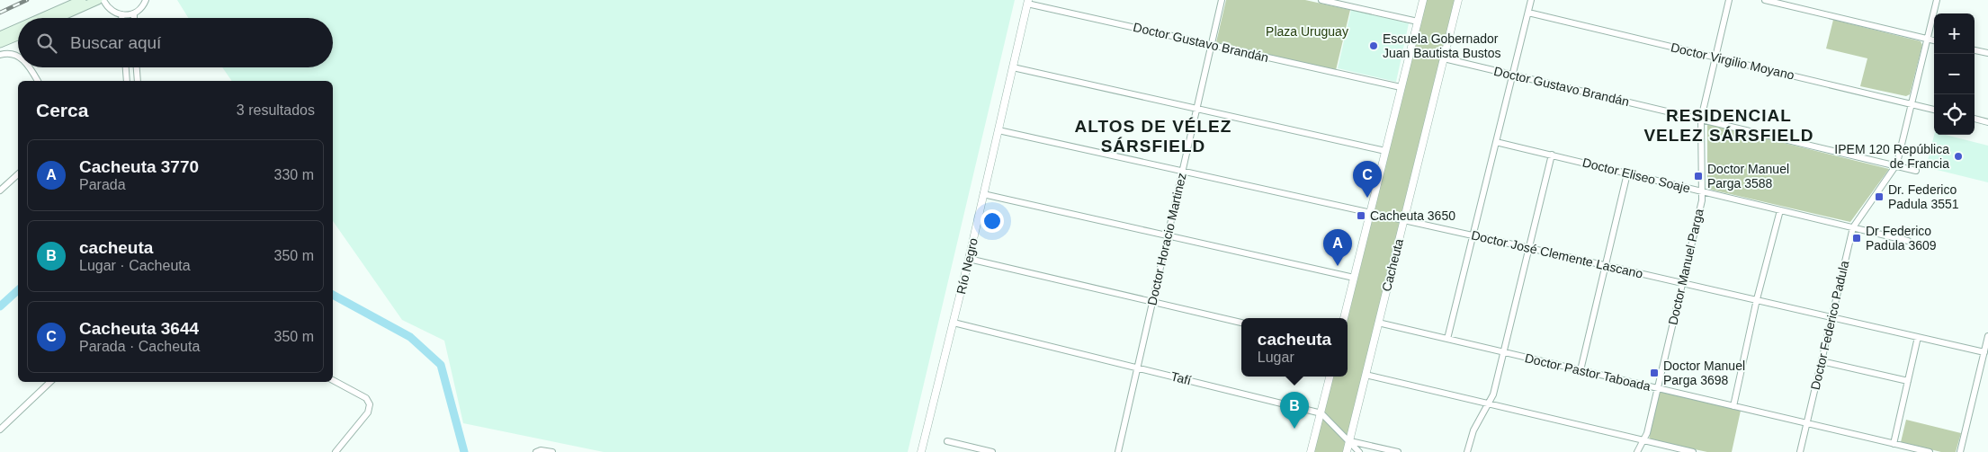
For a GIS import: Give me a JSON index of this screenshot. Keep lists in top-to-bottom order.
{
  "streets": {
    "street": [
      "Doctor Gustavo Brandán",
      "Doctor Virgilio Moyano",
      "Doctor Eliseo Soaje",
      "Doctor Horacio Martinez",
      "Doctor José Clemente Lascano",
      "Cacheuta",
      "Río Negro",
      "Doctor Manuel Parga",
      "Doctor Federico Padula",
      "Doctor Pastor Taboada",
      "Tafí"
    ]
  },
  "crossings": [
    ["Doctor Gustavo Brandán", "Doctor Horacio Martinez"],
    ["Doctor Gustavo Brandán", "Cacheuta"],
    ["Doctor Gustavo Brandán", "Río Negro"],
    ["Doctor Gustavo Brandán", "Doctor Manuel Parga"],
    ["Doctor Gustavo Brandán", "Doctor Federico Padula"],
    ["Doctor Virgilio Moyano", "Doctor Manuel Parga"],
    ["Doctor Virgilio Moyano", "Doctor Federico Padula"],
    ["Doctor Eliseo Soaje", "Doctor Manuel Parga"],
    ["Doctor Eliseo Soaje", "Doctor Federico Padula"],
    ["Doctor Horacio Martinez", "Doctor José Clemente Lascano"],
    ["Doctor Horacio Martinez", "Tafí"],
    ["Doctor José Clemente Lascano", "Cacheuta"],
    ["Doctor José Clemente Lascano", "Río Negro"],
    ["Doctor José Clemente Lascano", "Doctor Manuel Parga"],
    ["Doctor José Clemente Lascano", "Doctor Federico Padula"],
    ["Cacheuta", "Doctor Pastor Taboada"],
    ["Río Negro", "Tafí"],
    ["Doctor Manuel Parga", "Doctor Pastor Taboada"],
    ["Doctor Federico Padula", "Doctor Pastor Taboada"]
  ],
  "districts": ["RESIDENCIAL VELEZ SÁRSFIELD", "ALTOS DE VÉLEZ SÁRSFIELD"],
  "parks": ["Plaza Uruguay"],
  "places": {
    "other": ["Escuela Gobernador Juan Bautista Bustos", "IPEM 120 República de Francia"],
    "transit": [
      "Doctor Manuel Parga 3588",
      "Dr. Federico Padula 3551",
      "Cacheuta 3650",
      "Dr Federico Padula 3609",
      "Doctor Manuel Parga 3698"
    ]
  },
  "page": {
    "map_buttons": ["+", "−"],
    "search": "Buscar aquí",
    "heading": ["Cerca", "3 resultados"],
    "list": [
      {
        "mark": "A",
        "name": "Cacheuta 3770",
        "note": "Parada",
        "value": "330 m"
      },
      {
        "mark": "B",
        "name": "cacheuta",
        "note": "Lugar · Cacheuta",
        "value": "350 m"
      },
      {
        "mark": "C",
        "name": "Cacheuta 3644",
        "note": "Parada · Cacheuta",
        "value": "350 m"
      }
    ],
    "pins": ["C", "A", "B"],
    "popup": ["cacheuta", "Lugar"]
  }
}
